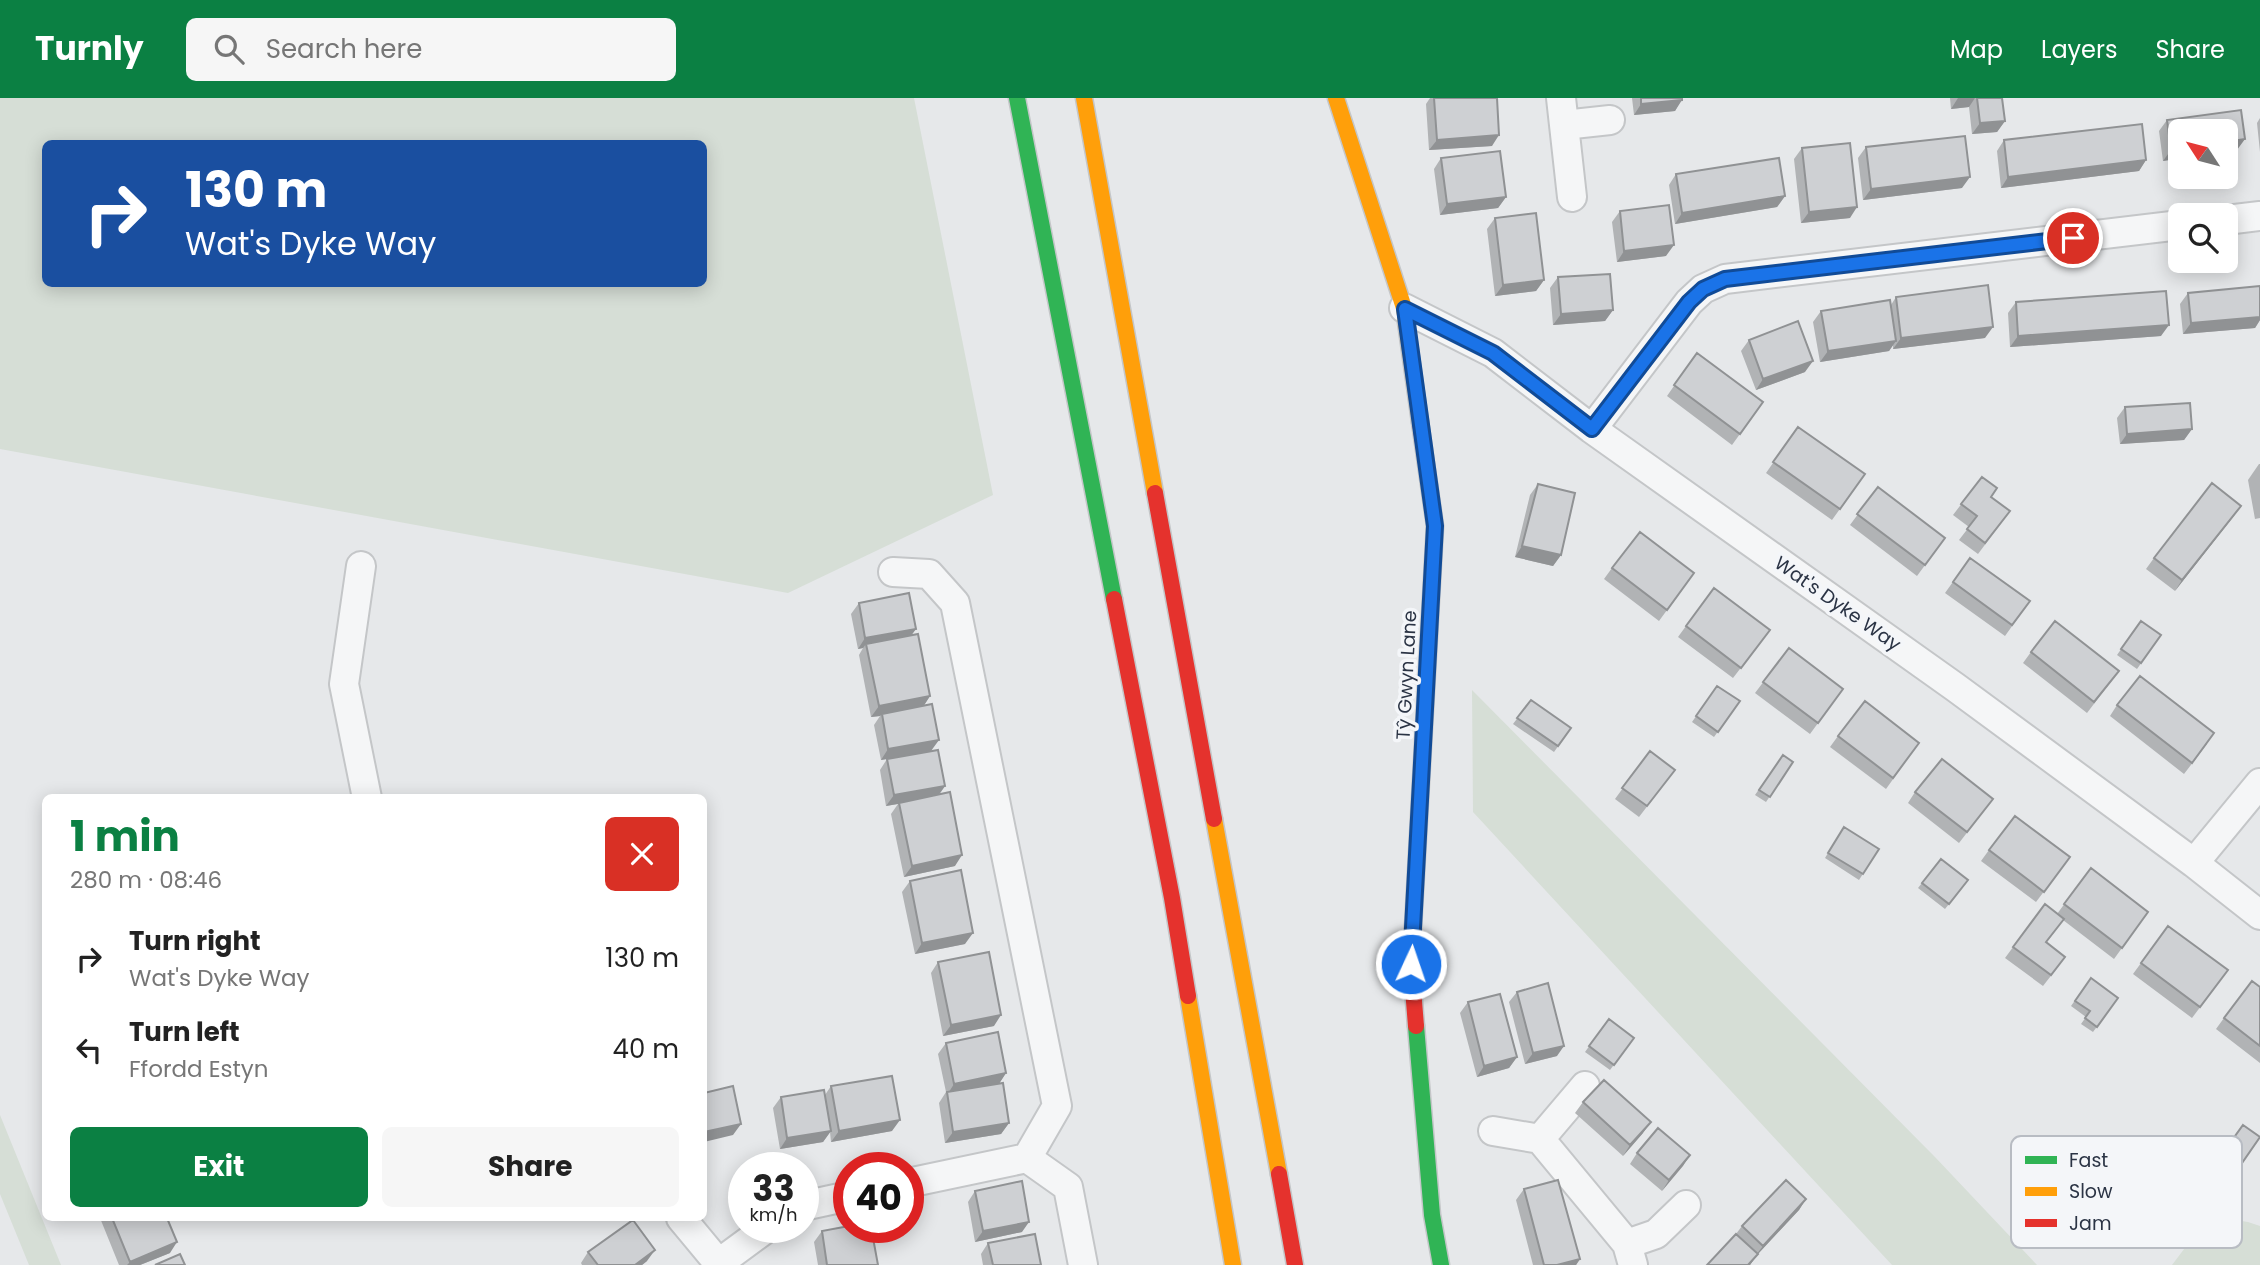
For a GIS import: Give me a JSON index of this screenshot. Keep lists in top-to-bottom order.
{
  "streets": {
    "main road": ["Tŷ Gwyn Lane"],
    "street": ["Wat's Dyke Way"]
  },
  "crossings": [
    ["Wat's Dyke Way", "Tŷ Gwyn Lane"]
  ],
  "legend": ["Fast", "Slow", "Jam"],
  "north": "top left",
  "page": {
    "header": "Turnly",
    "search": "Search here",
    "nav": ["Map", "Layers", "Share"],
    "turn": ["130 m", "Wat's Dyke Way"],
    "heading": ["1 min", "280 m · 08:46"],
    "list": [
      {
        "name": "Turn right",
        "note": "Wat's Dyke Way",
        "value": "130 m"
      },
      {
        "name": "Turn left",
        "note": "Ffordd Estyn",
        "value": "40 m"
      }
    ],
    "buttons": ["Exit", "Share"],
    "speed": "33 km/h",
    "limit": "40"
  }
}
